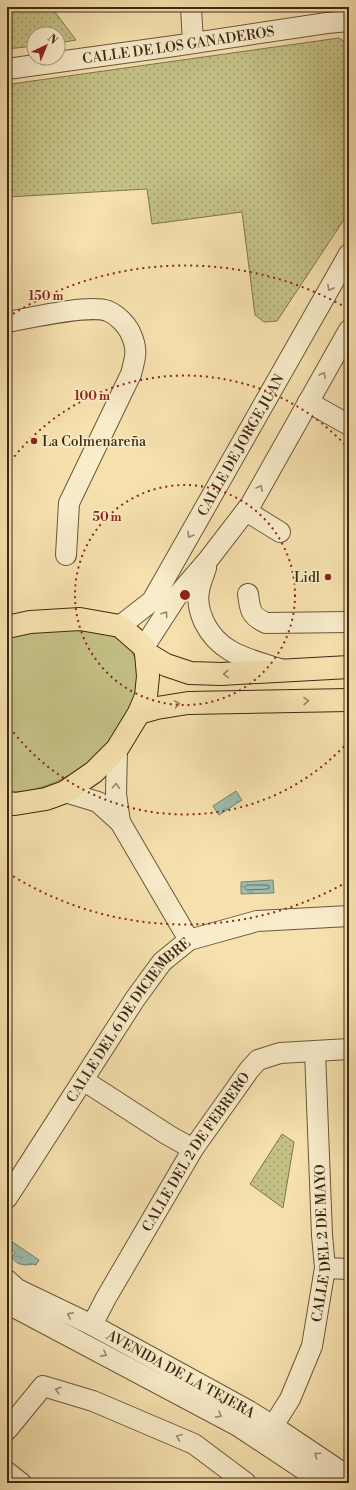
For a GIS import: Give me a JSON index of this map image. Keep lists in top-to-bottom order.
{
  "streets": {
    "street": [
      "CALLE DE LOS GANADEROS",
      "CALLE DE JORGE JUAN",
      "CALLE DEL 6 DE DICIEMBRE",
      "CALLE DEL 2 DE FEBRERO",
      "CALLE DEL 2 DE MAYO",
      "AVENIDA DE LA TEJERA"
    ]
  },
  "crossings": [
    ["CALLE DEL 2 DE FEBRERO", "CALLE DEL 2 DE MAYO"],
    ["CALLE DEL 2 DE FEBRERO", "AVENIDA DE LA TEJERA"],
    ["CALLE DEL 2 DE MAYO", "AVENIDA DE LA TEJERA"]
  ],
  "places": ["La Colmenareña", "Lidl"],
  "north": "top right",
  "rings": ["150 m", "100 m", "50 m"]
}
